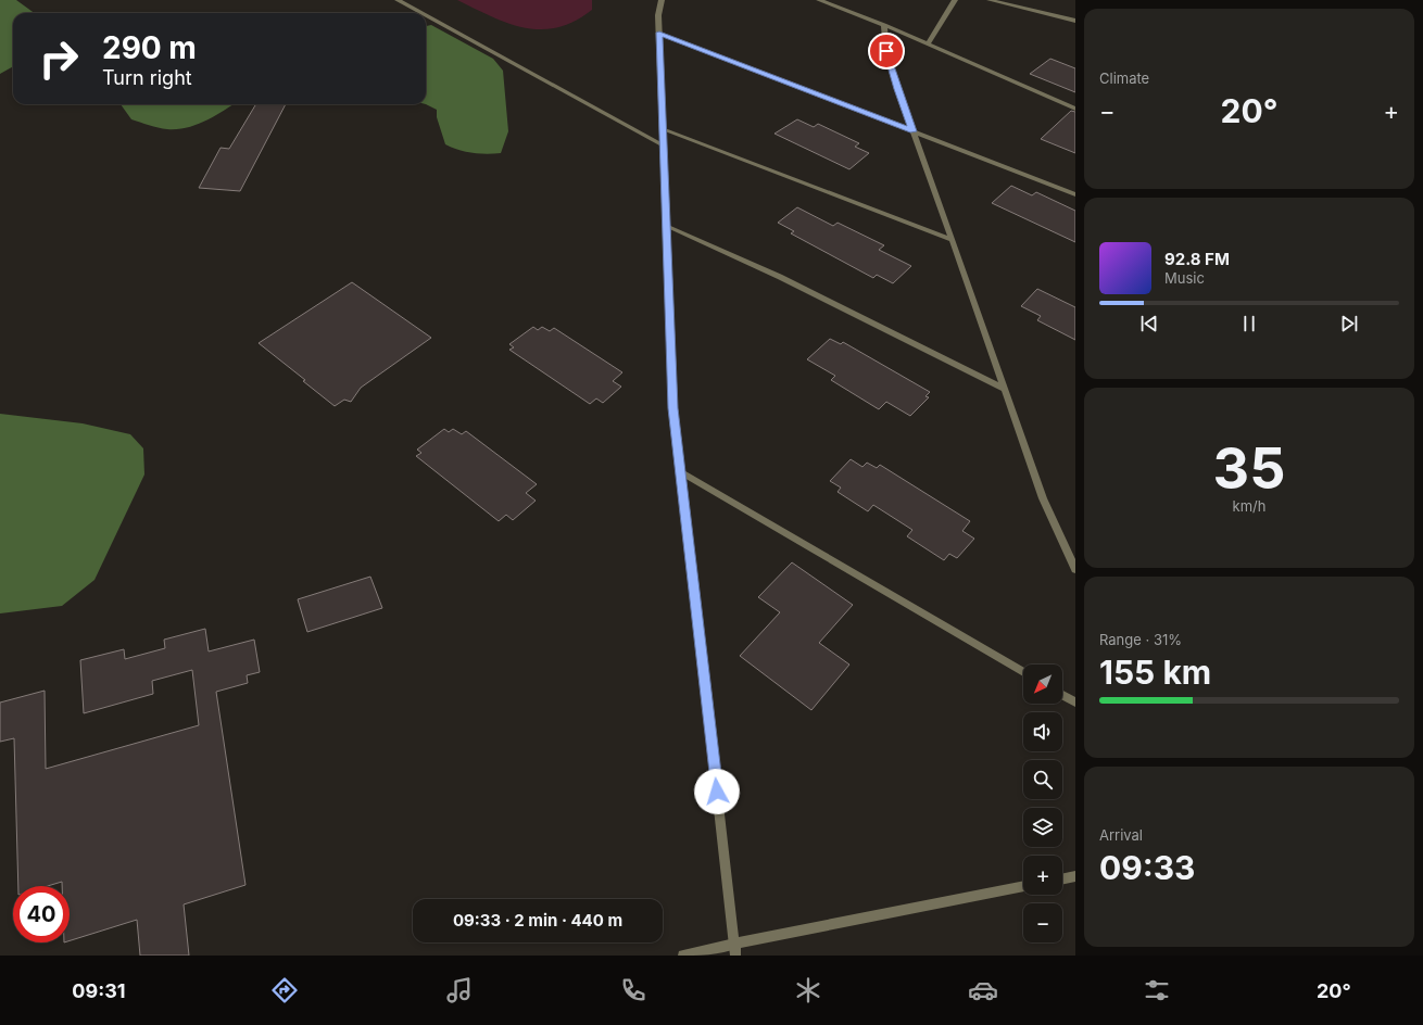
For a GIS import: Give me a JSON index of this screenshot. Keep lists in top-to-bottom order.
{
  "north": "bottom left",
  "page": {
    "tile": [
      "Climate",
      ["35", "km/h"],
      ["Range · 31%", "155 km"],
      ["Arrival", "09:33"]
    ],
    "turn": ["290 m", "Turn right"],
    "heat": ["−", "20°", "+"],
    "song": ["92.8 FM", "Music"],
    "map_buttons": ["+", "−"],
    "limit": "40",
    "trip": "09:33 · 2 min · 440 m",
    "tabs": ["09:31", "20°"]
  }
}
